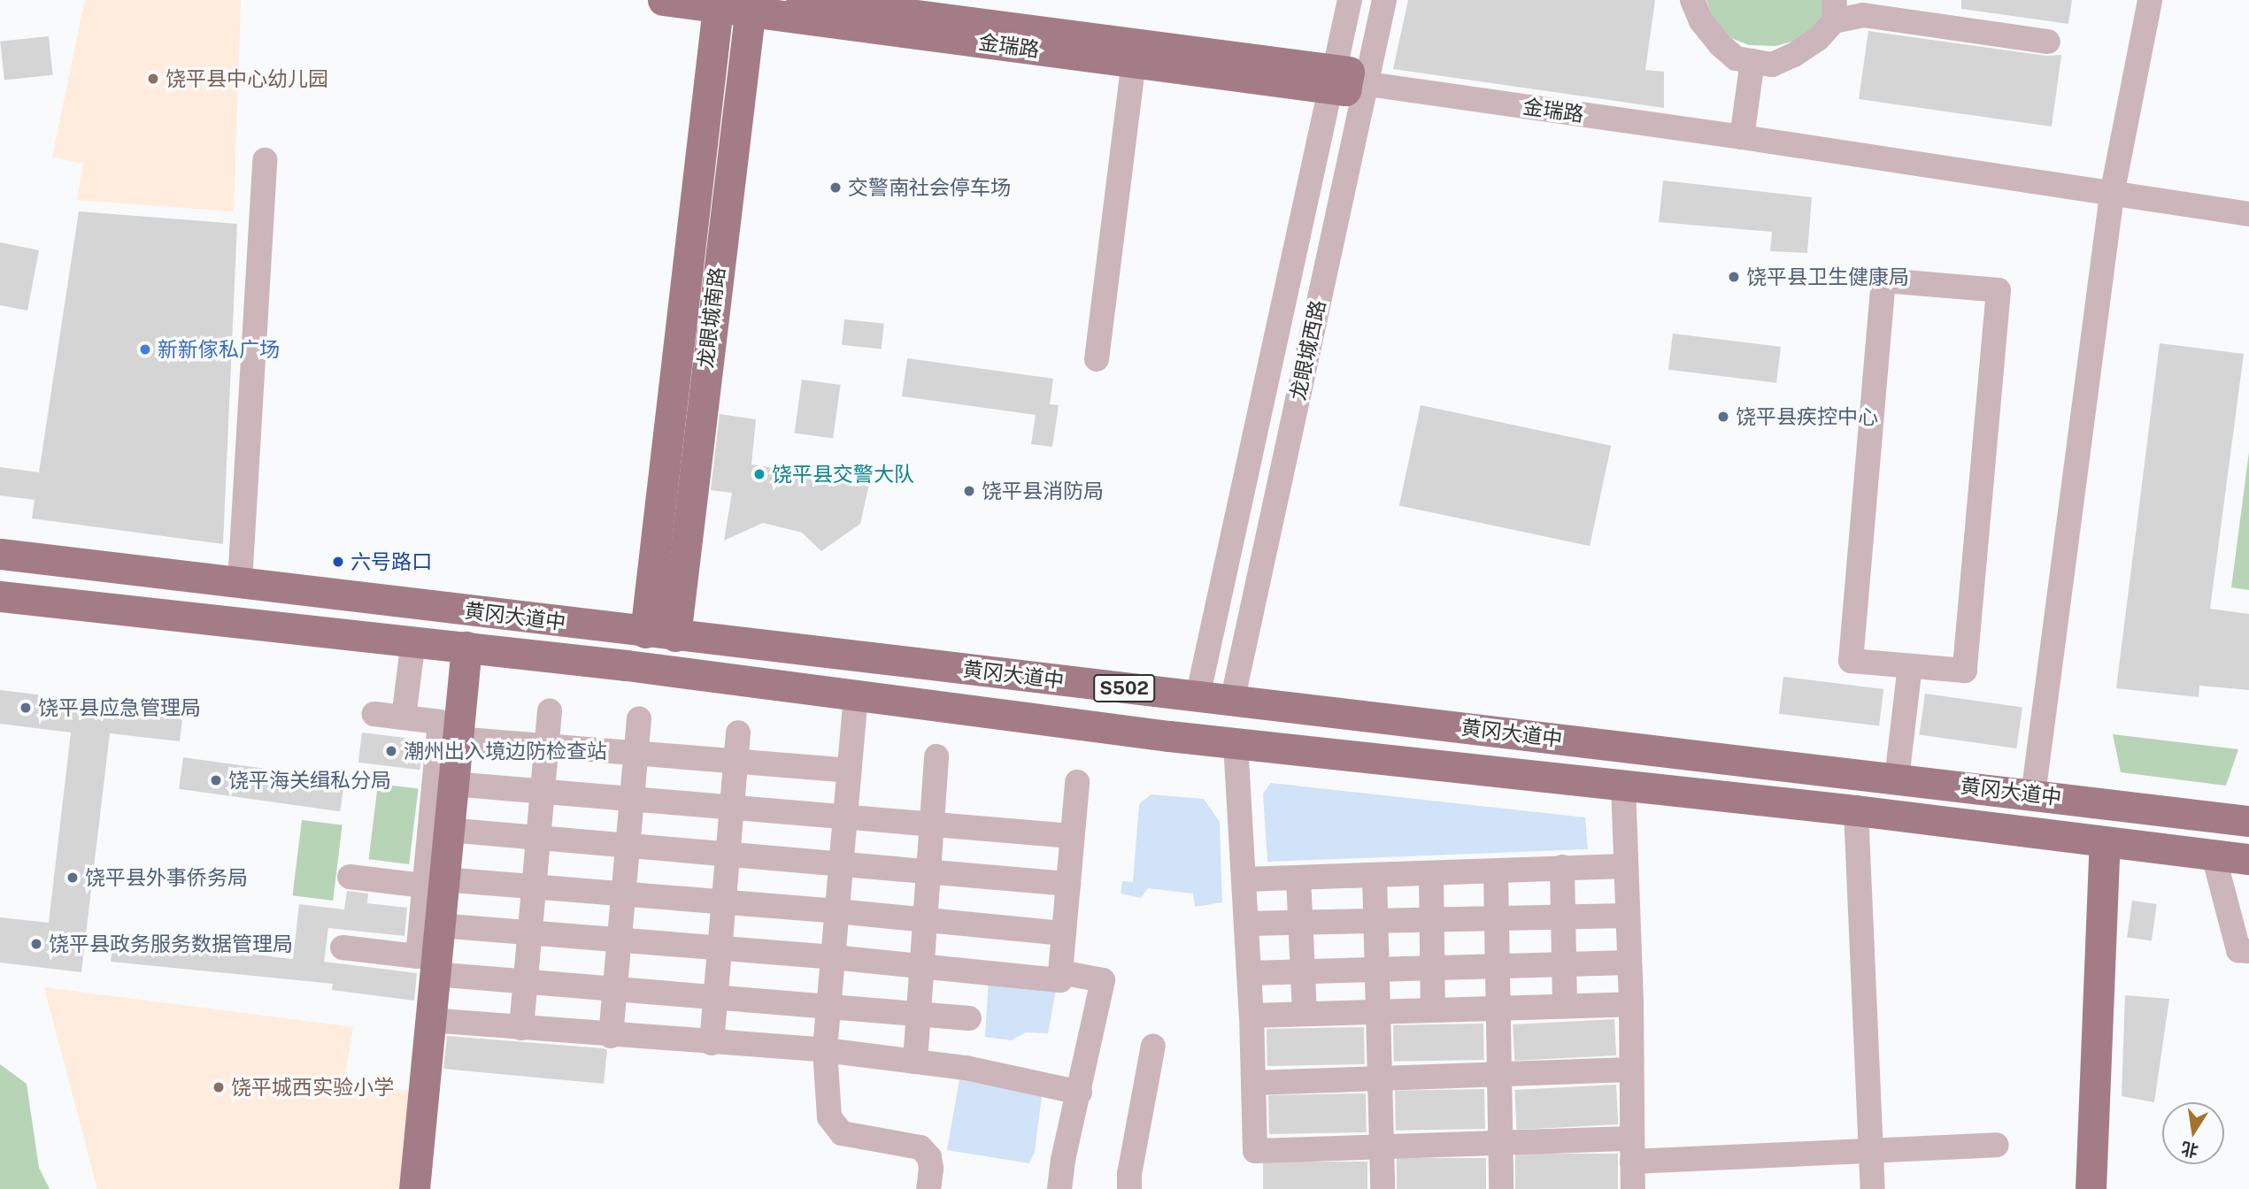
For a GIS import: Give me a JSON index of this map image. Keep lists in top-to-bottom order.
{
  "streets": {
    "main road": [
      "金瑞路",
      "龙眼城南路",
      "黄冈大道中",
      "S502"
    ],
    "street": ["龙眼城西路"]
  },
  "crossings": [
    ["金瑞路", "龙眼城南路"],
    ["龙眼城南路", "黄冈大道中"],
    ["龙眼城西路", "黄冈大道中"]
  ],
  "places": [
    "饶平县中心幼儿园",
    "交警南社会停车场",
    "饶平县卫生健康局",
    "新新傢私广场",
    "饶平县疾控中心",
    "饶平县交警大队",
    "饶平县消防局",
    "六号路口",
    "饶平县应急管理局",
    "潮州出入境边防检查站",
    "饶平海关缉私分局",
    "饶平县外事侨务局",
    "饶平县政务服务数据管理局",
    "饶平城西实验小学"
  ],
  "north": "bottom"
}
